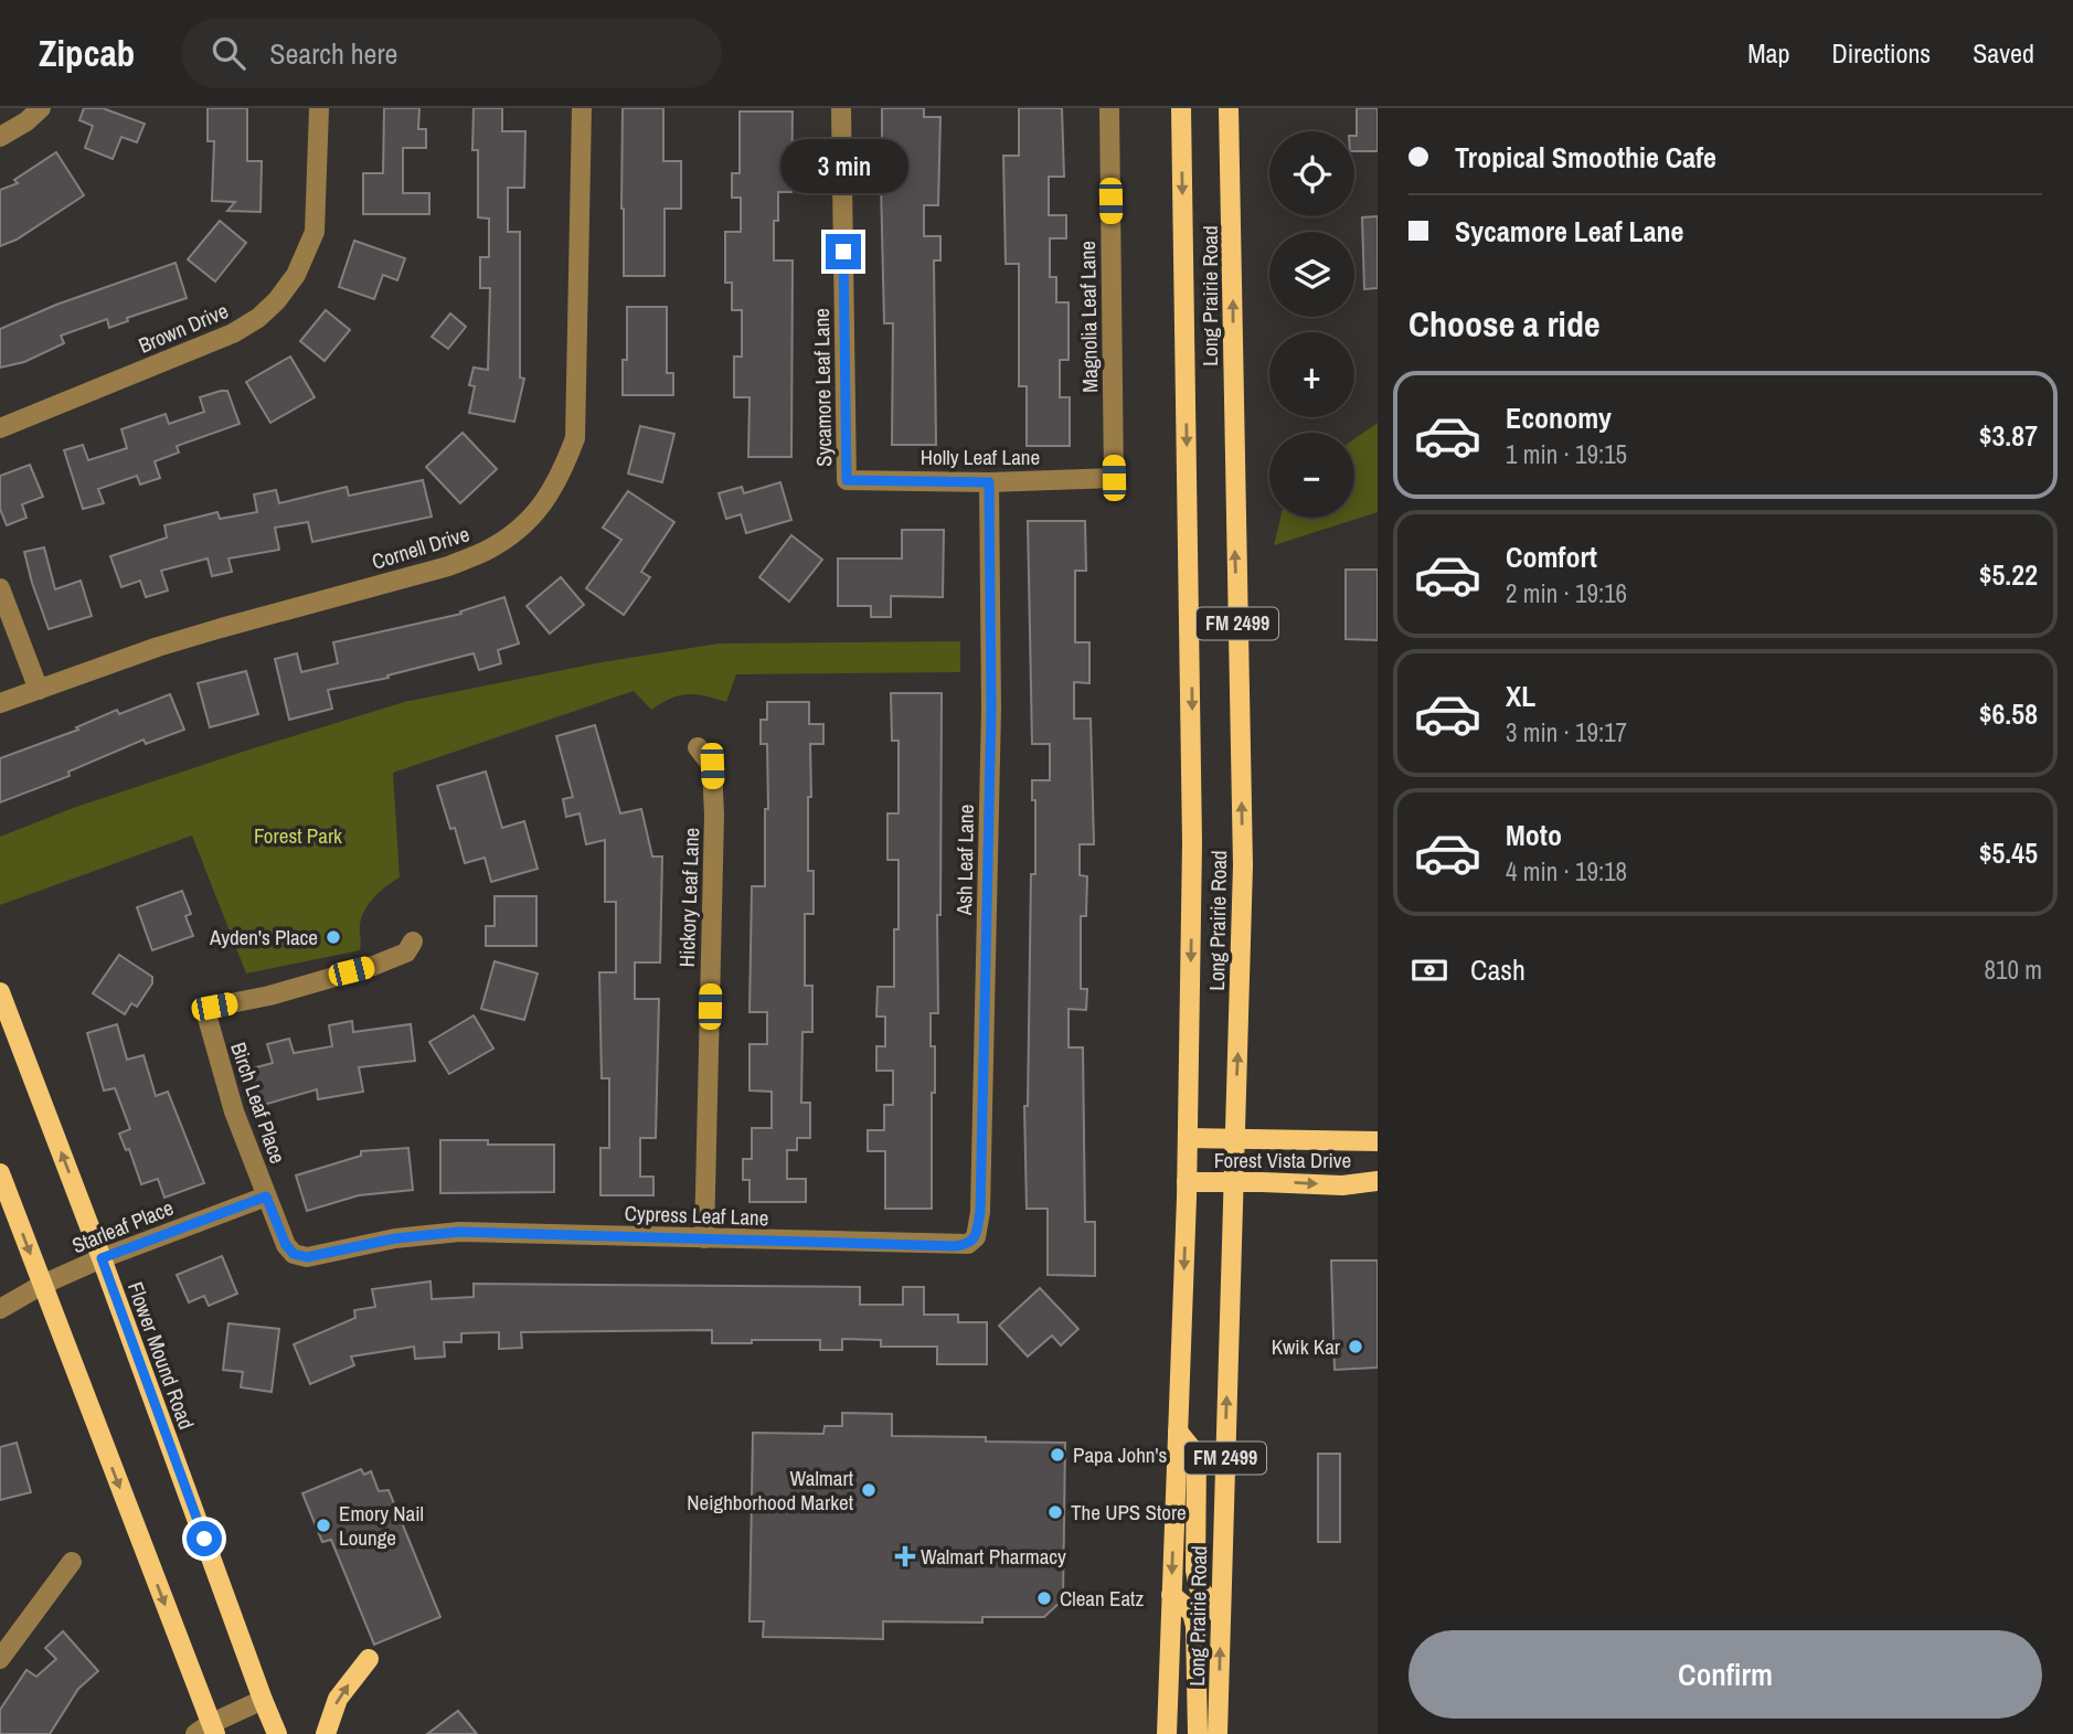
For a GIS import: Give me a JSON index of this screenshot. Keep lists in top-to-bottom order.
{
  "streets": {
    "main road": [
      "Long Prairie Road",
      "FM 2499",
      "Forest Vista Drive",
      "Flower Mound Road"
    ],
    "street": [
      "Magnolia Leaf Lane",
      "Brown Drive",
      "Sycamore Leaf Lane",
      "Holly Leaf Lane",
      "Cornell Drive",
      "Ash Leaf Lane",
      "Hickory Leaf Lane",
      "Birch Leaf Place",
      "Cypress Leaf Lane",
      "Starleaf Place"
    ]
  },
  "crossings": [
    ["Long Prairie Road", "Forest Vista Drive"],
    ["Magnolia Leaf Lane", "Holly Leaf Lane"],
    ["Sycamore Leaf Lane", "Holly Leaf Lane"],
    ["Holly Leaf Lane", "Ash Leaf Lane"],
    ["Ash Leaf Lane", "Cypress Leaf Lane"],
    ["Hickory Leaf Lane", "Cypress Leaf Lane"],
    ["Birch Leaf Place", "Cypress Leaf Lane"],
    ["Birch Leaf Place", "Starleaf Place"],
    ["Starleaf Place", "Flower Mound Road"]
  ],
  "parks": ["Forest Park"],
  "places": {
    "other": [
      "Ayden's Place",
      "Kwik Kar",
      "Papa John's",
      "Walmart Neighborhood Market",
      "The UPS Store",
      "Emory Nail Lounge",
      "Clean Eatz"
    ],
    "health": ["Walmart Pharmacy"]
  },
  "page": {
    "header": "Zipcab",
    "search": "Search here",
    "nav": ["Map", "Directions", "Saved"],
    "banner": ["Tropical Smoothie Cafe", "Sycamore Leaf Lane"],
    "map_buttons": ["+", "−"],
    "bubble": "3 min",
    "heading": "Choose a ride",
    "list": [
      {
        "name": "Economy",
        "note": "1 min · 19:15",
        "value": "$3.87"
      },
      {
        "name": "Comfort",
        "note": "2 min · 19:16",
        "value": "$5.22"
      },
      {
        "name": "XL",
        "note": "3 min · 19:17",
        "value": "$6.58"
      },
      {
        "name": "Moto",
        "note": "4 min · 19:18",
        "value": "$5.45"
      }
    ],
    "pay": ["Cash", "810 m"],
    "buttons": "Confirm"
  }
}
